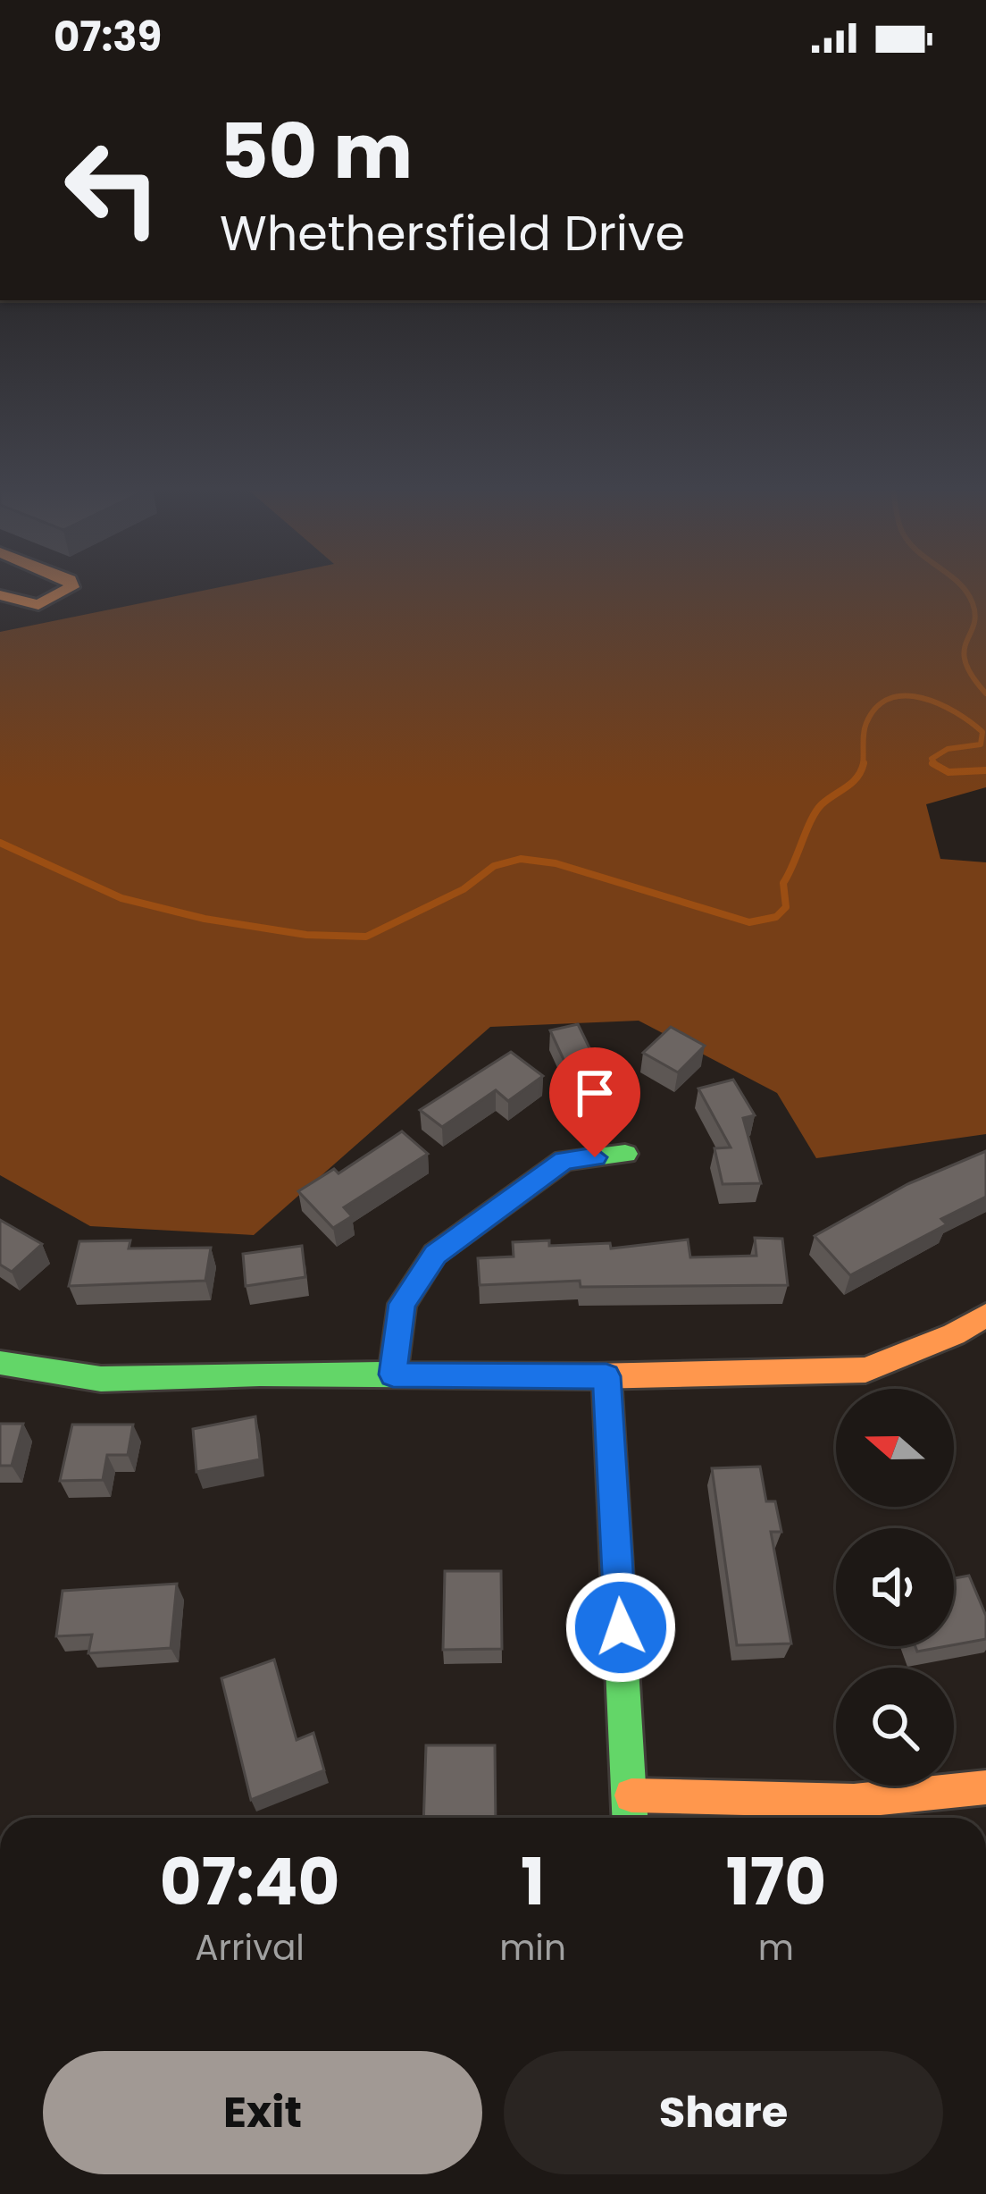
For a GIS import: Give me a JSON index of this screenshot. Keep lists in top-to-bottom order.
{
  "north": "left",
  "page": {
    "status": "07:39",
    "turn": ["50 m", "Whethersfield Drive"],
    "eta": [
      "07:40",
      "Arrival",
      "1",
      "min",
      "170",
      "m"
    ],
    "buttons": ["Exit", "Share"]
  }
}
